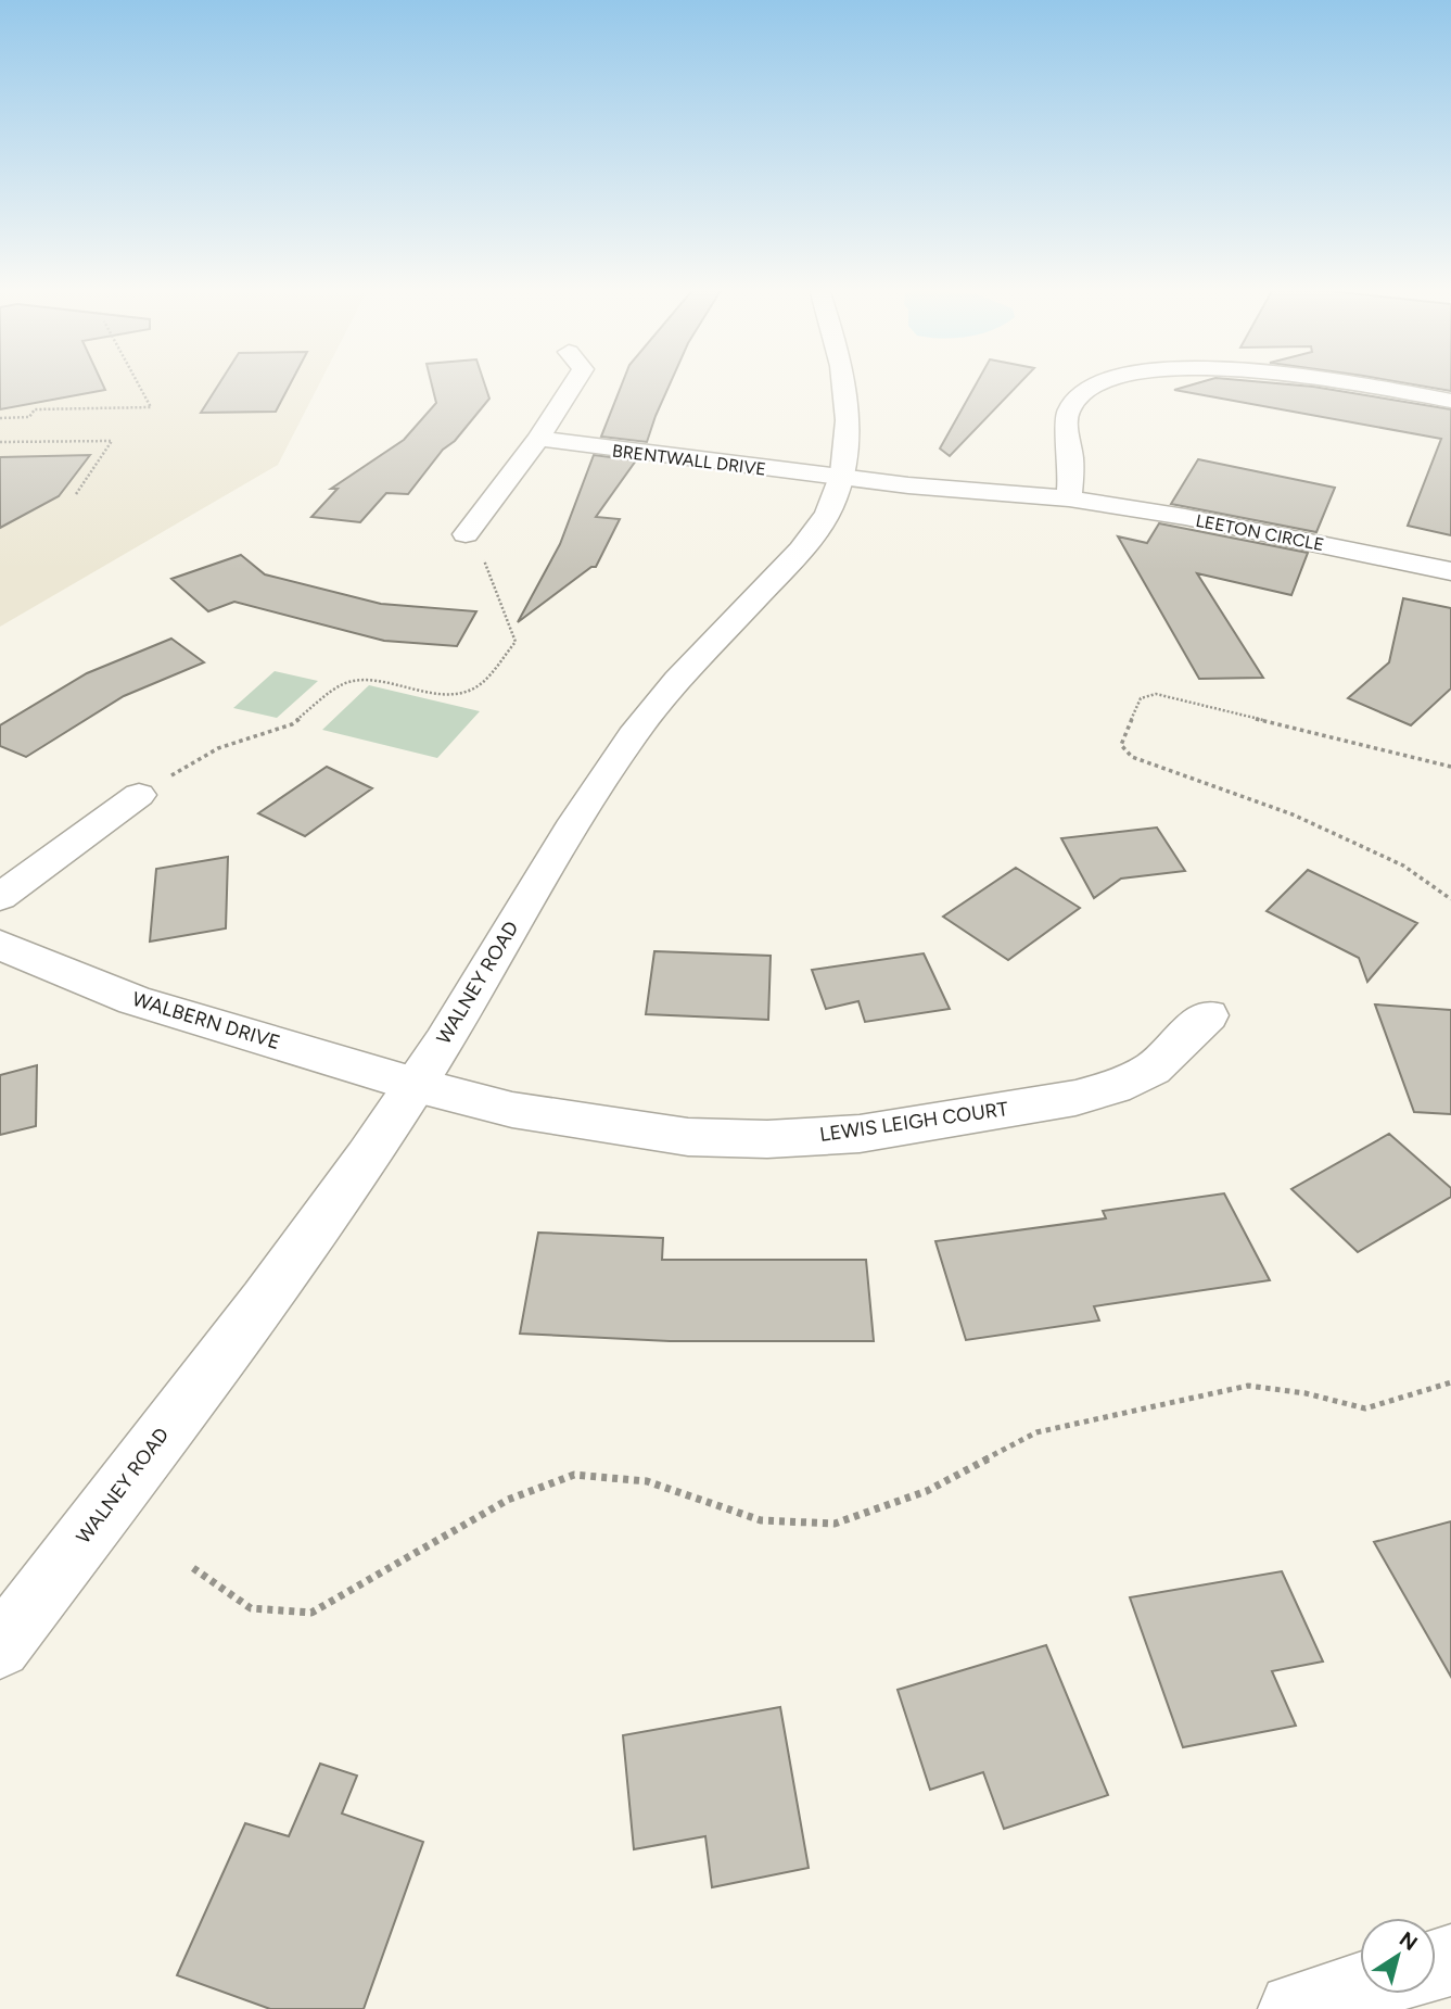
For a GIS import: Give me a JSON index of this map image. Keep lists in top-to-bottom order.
{
  "streets": {
    "street": [
      "BRENTWALL DRIVE",
      "LEETON CIRCLE",
      "WALNEY ROAD",
      "WALBERN DRIVE",
      "LEWIS LEIGH COURT"
    ]
  },
  "crossings": [
    ["BRENTWALL DRIVE", "LEETON CIRCLE"],
    ["BRENTWALL DRIVE", "WALNEY ROAD"],
    ["LEETON CIRCLE", "WALNEY ROAD"],
    ["WALNEY ROAD", "WALBERN DRIVE"],
    ["WALNEY ROAD", "LEWIS LEIGH COURT"],
    ["WALBERN DRIVE", "LEWIS LEIGH COURT"]
  ],
  "north": "top right"
}
